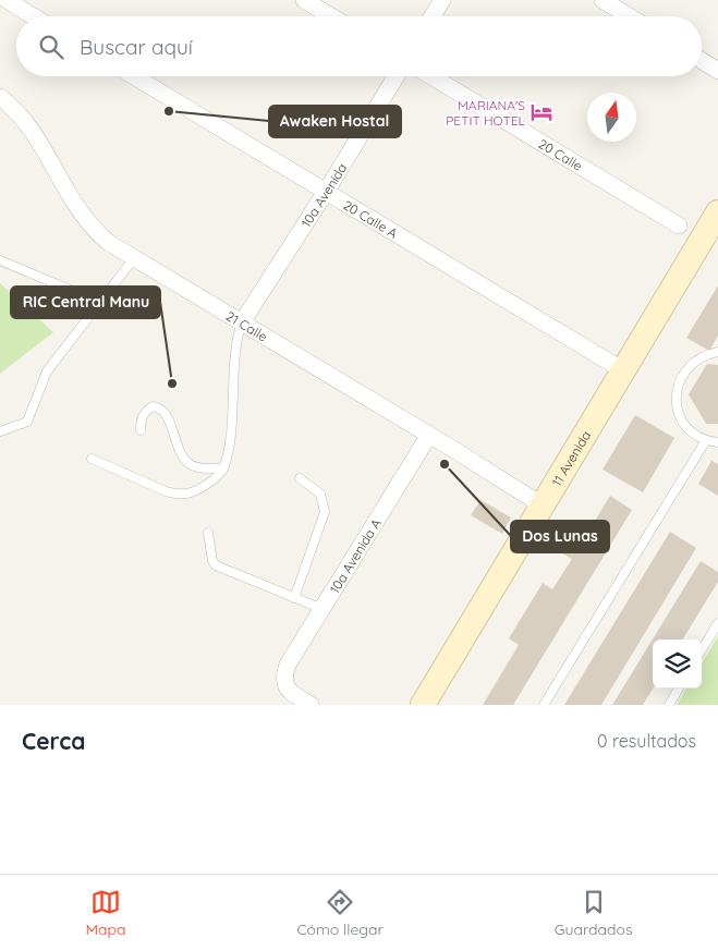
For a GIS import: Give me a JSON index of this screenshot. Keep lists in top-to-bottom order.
{
  "streets": {
    "main road": ["11 Avenida"],
    "street": [
      "20 Calle",
      "10a Avenida",
      "20 Calle A",
      "21 Calle",
      "10a Avenida A"
    ]
  },
  "crossings": [
    ["10a Avenida", "20 Calle A"],
    ["10a Avenida", "21 Calle"],
    ["20 Calle A", "11 Avenida"],
    ["21 Calle", "11 Avenida"],
    ["21 Calle", "10a Avenida A"]
  ],
  "places": {
    "other": ["Awaken Hostal", "RIC Central Manu", "Dos Lunas"],
    "hotel": ["MARIANA'S PETIT HOTEL"]
  },
  "north": "top",
  "page": {
    "search": "Buscar aquí",
    "heading": ["Cerca", "0 resultados"],
    "nav": ["Mapa", "Cómo llegar", "Guardados"]
  }
}
